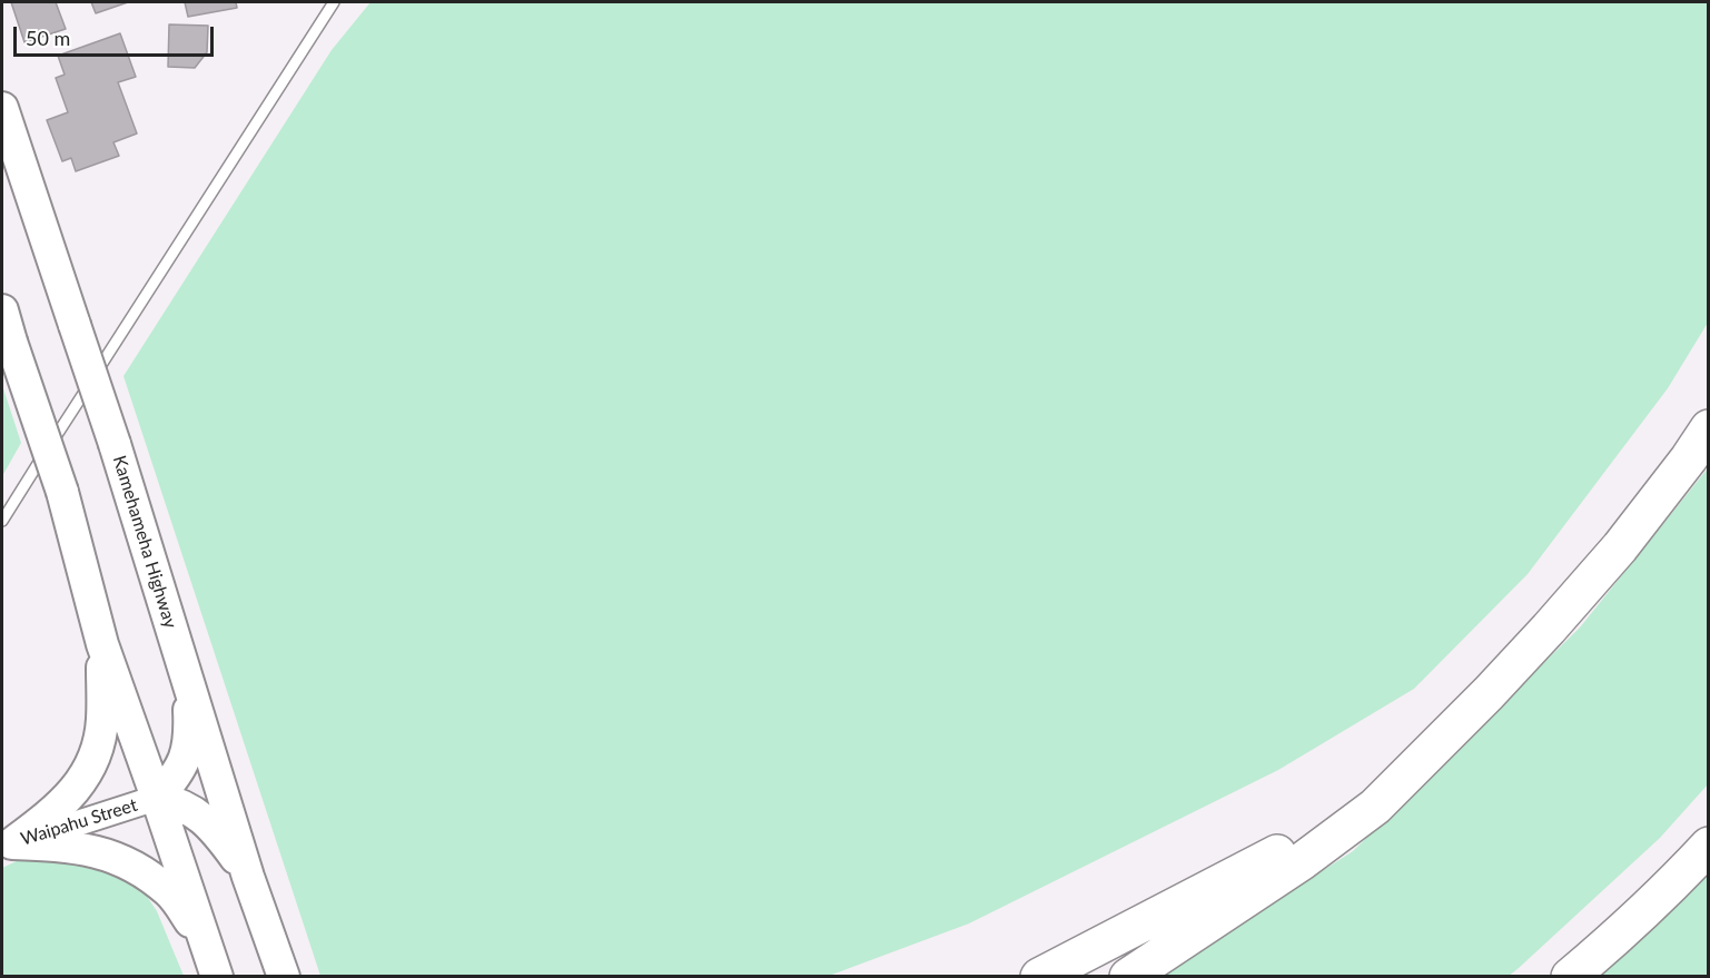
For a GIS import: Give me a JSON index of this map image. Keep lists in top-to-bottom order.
{
  "streets": {
    "main road": ["Kamehameha Highway"],
    "street": ["Waipahu Street"]
  },
  "scale_bar": "50 m"
}
